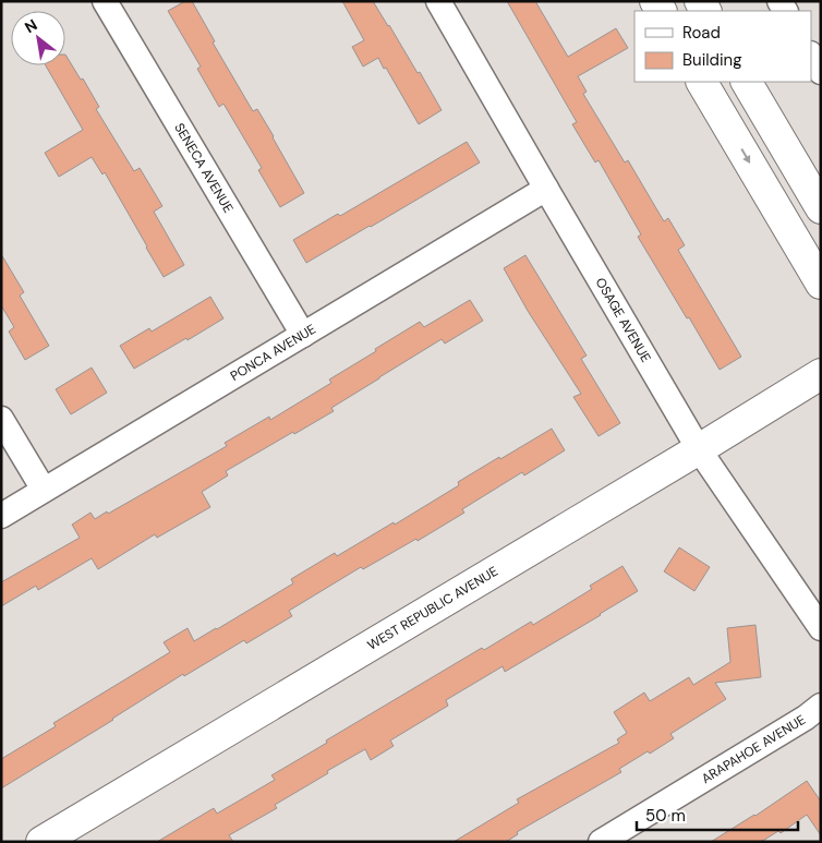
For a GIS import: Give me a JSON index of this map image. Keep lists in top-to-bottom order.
{
  "streets": {
    "street": [
      "SENECA AVENUE",
      "OSAGE AVENUE",
      "PONCA AVENUE",
      "WEST REPUBLIC AVENUE",
      "ARAPAHOE AVENUE"
    ]
  },
  "crossings": [
    ["SENECA AVENUE", "PONCA AVENUE"],
    ["OSAGE AVENUE", "PONCA AVENUE"],
    ["OSAGE AVENUE", "WEST REPUBLIC AVENUE"]
  ],
  "legend": ["Road", "Building"],
  "scale_bar": "50 m",
  "north": "top left"
}
